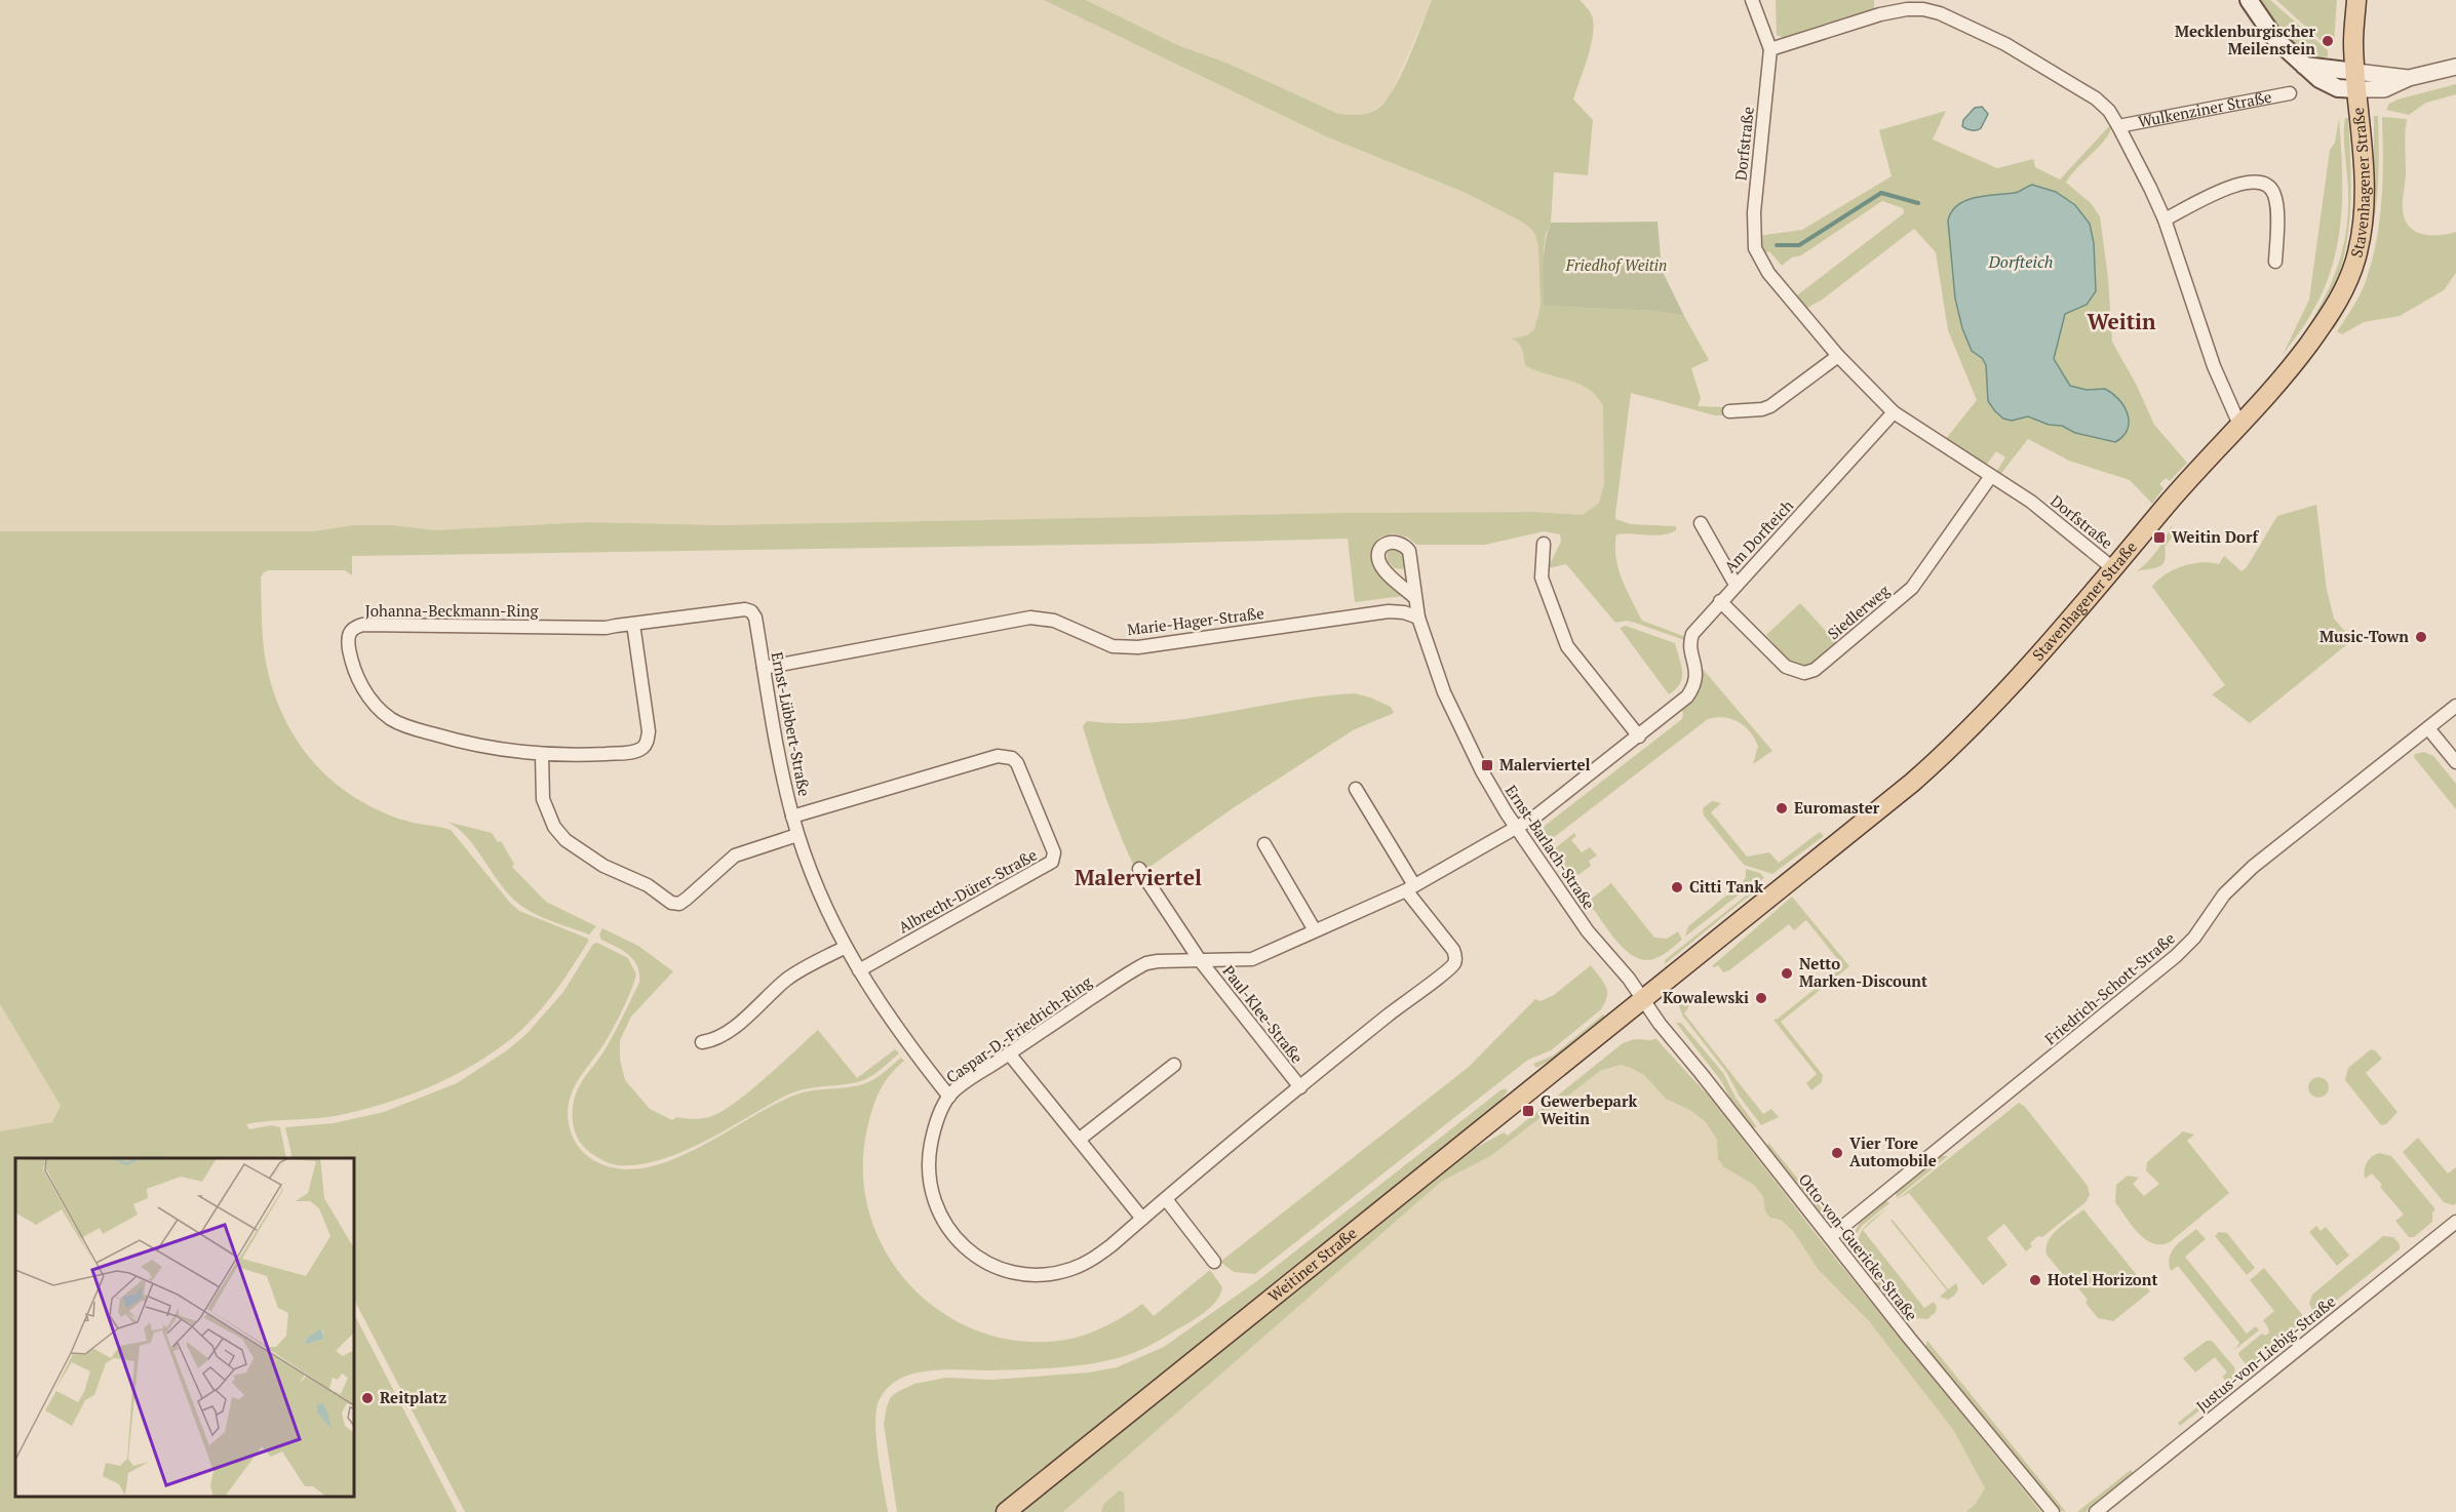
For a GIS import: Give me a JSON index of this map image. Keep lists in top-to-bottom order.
{
  "streets": {
    "main road": ["Stavenhagener Straße", "Weitiner Straße"],
    "street": [
      "Wulkenziner Straße",
      "Dorfstraße",
      "Am Dorfteich",
      "Johanna-Beckmann-Ring",
      "Siedlerweg",
      "Marie-Hager-Straße",
      "Ernst-Lübbert-Straße",
      "Ernst-Barlach-Straße",
      "Albrecht-Dürer-Straße",
      "Friedrich-Schott-Straße",
      "Paul-Klee-Straße",
      "Caspar-D.-Friedrich-Ring",
      "Otto-von-Guericke-Straße",
      "Justus-von-Liebig-Straße"
    ]
  },
  "crossings": [
    ["Dorfstraße", "Stavenhagener Straße"],
    ["Dorfstraße", "Am Dorfteich"],
    ["Dorfstraße", "Siedlerweg"],
    ["Stavenhagener Straße", "Ernst-Barlach-Straße"],
    ["Stavenhagener Straße", "Otto-von-Guericke-Straße"],
    ["Stavenhagener Straße", "Weitiner Straße"],
    ["Am Dorfteich", "Siedlerweg"],
    ["Am Dorfteich", "Caspar-D.-Friedrich-Ring"],
    ["Johanna-Beckmann-Ring", "Ernst-Lübbert-Straße"],
    ["Marie-Hager-Straße", "Ernst-Lübbert-Straße"],
    ["Marie-Hager-Straße", "Ernst-Barlach-Straße"],
    ["Ernst-Lübbert-Straße", "Albrecht-Dürer-Straße"],
    ["Ernst-Lübbert-Straße", "Caspar-D.-Friedrich-Ring"],
    ["Ernst-Barlach-Straße", "Caspar-D.-Friedrich-Ring"],
    ["Ernst-Barlach-Straße", "Otto-von-Guericke-Straße"],
    ["Friedrich-Schott-Straße", "Otto-von-Guericke-Straße"],
    ["Paul-Klee-Straße", "Caspar-D.-Friedrich-Ring"]
  ],
  "districts": ["Weitin", "Malerviertel"],
  "water": ["Dorfteich"],
  "parks": ["Friedhof Weitin"],
  "places": {
    "other": [
      "Mecklenburgischer Meilenstein",
      "Music-Town",
      "Euromaster",
      "Citti Tank",
      "Netto Marken-Discount",
      "Kowalewski",
      "Vier Tore Automobile",
      "Hotel Horizont",
      "Reitplatz"
    ],
    "transit": ["Weitin Dorf", "Malerviertel", "Gewerbepark Weitin"]
  }
}
